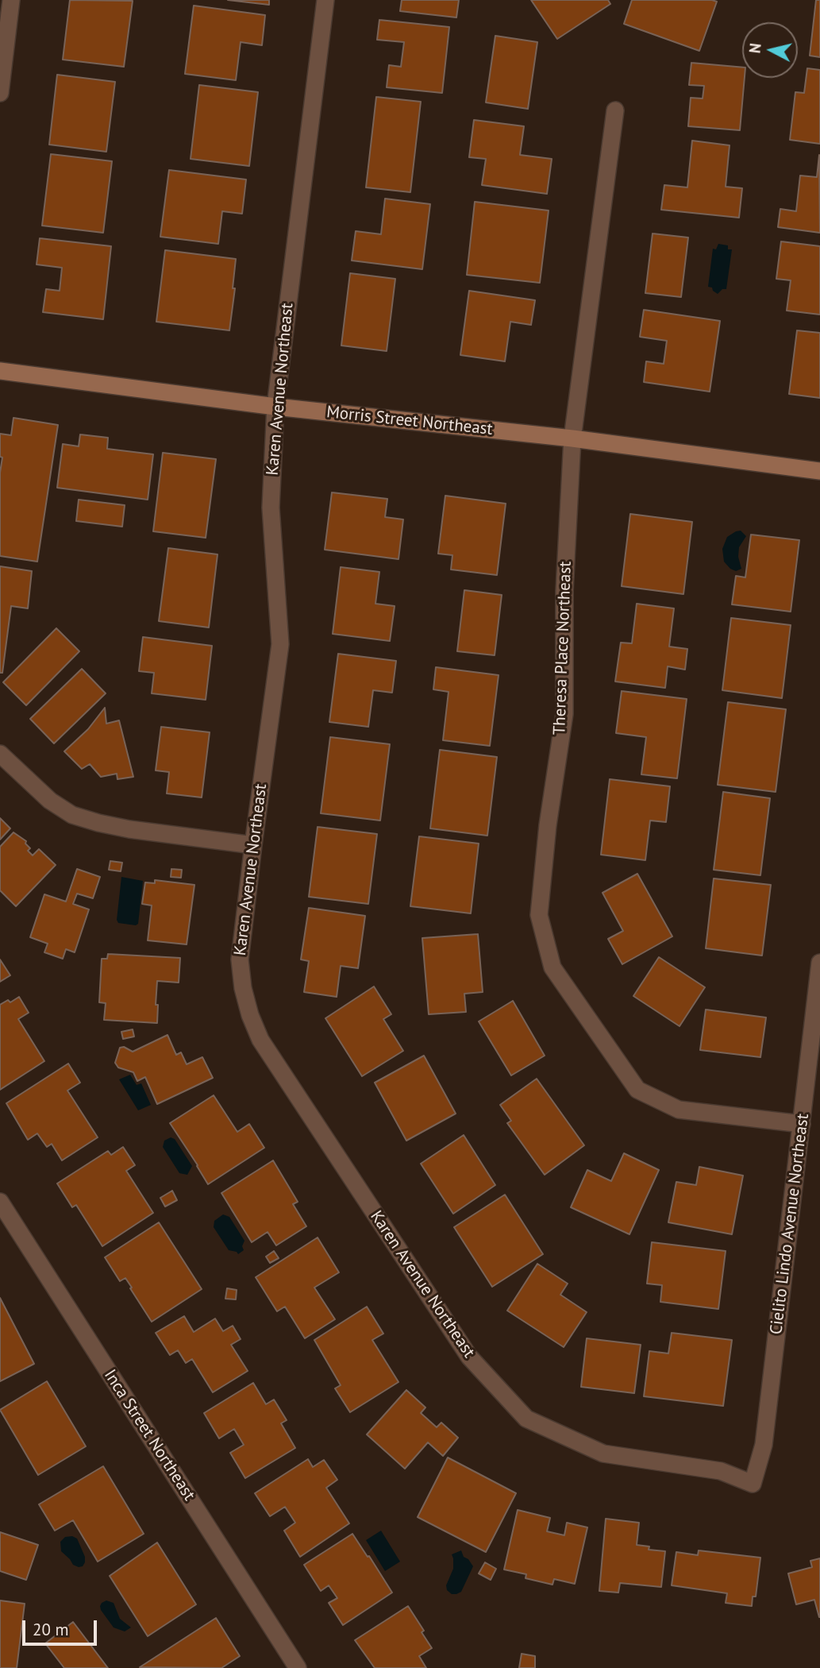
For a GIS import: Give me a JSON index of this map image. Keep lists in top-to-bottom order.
{
  "streets": {
    "street": [
      "Karen Avenue Northeast",
      "Morris Street Northeast",
      "Theresa Place Northeast",
      "Cielito Lindo Avenue Northeast",
      "Inca Street Northeast"
    ]
  },
  "crossings": [
    ["Karen Avenue Northeast", "Morris Street Northeast"],
    ["Karen Avenue Northeast", "Cielito Lindo Avenue Northeast"],
    ["Morris Street Northeast", "Theresa Place Northeast"],
    ["Theresa Place Northeast", "Cielito Lindo Avenue Northeast"]
  ],
  "scale_bar": "20 m",
  "north": "left"
}
